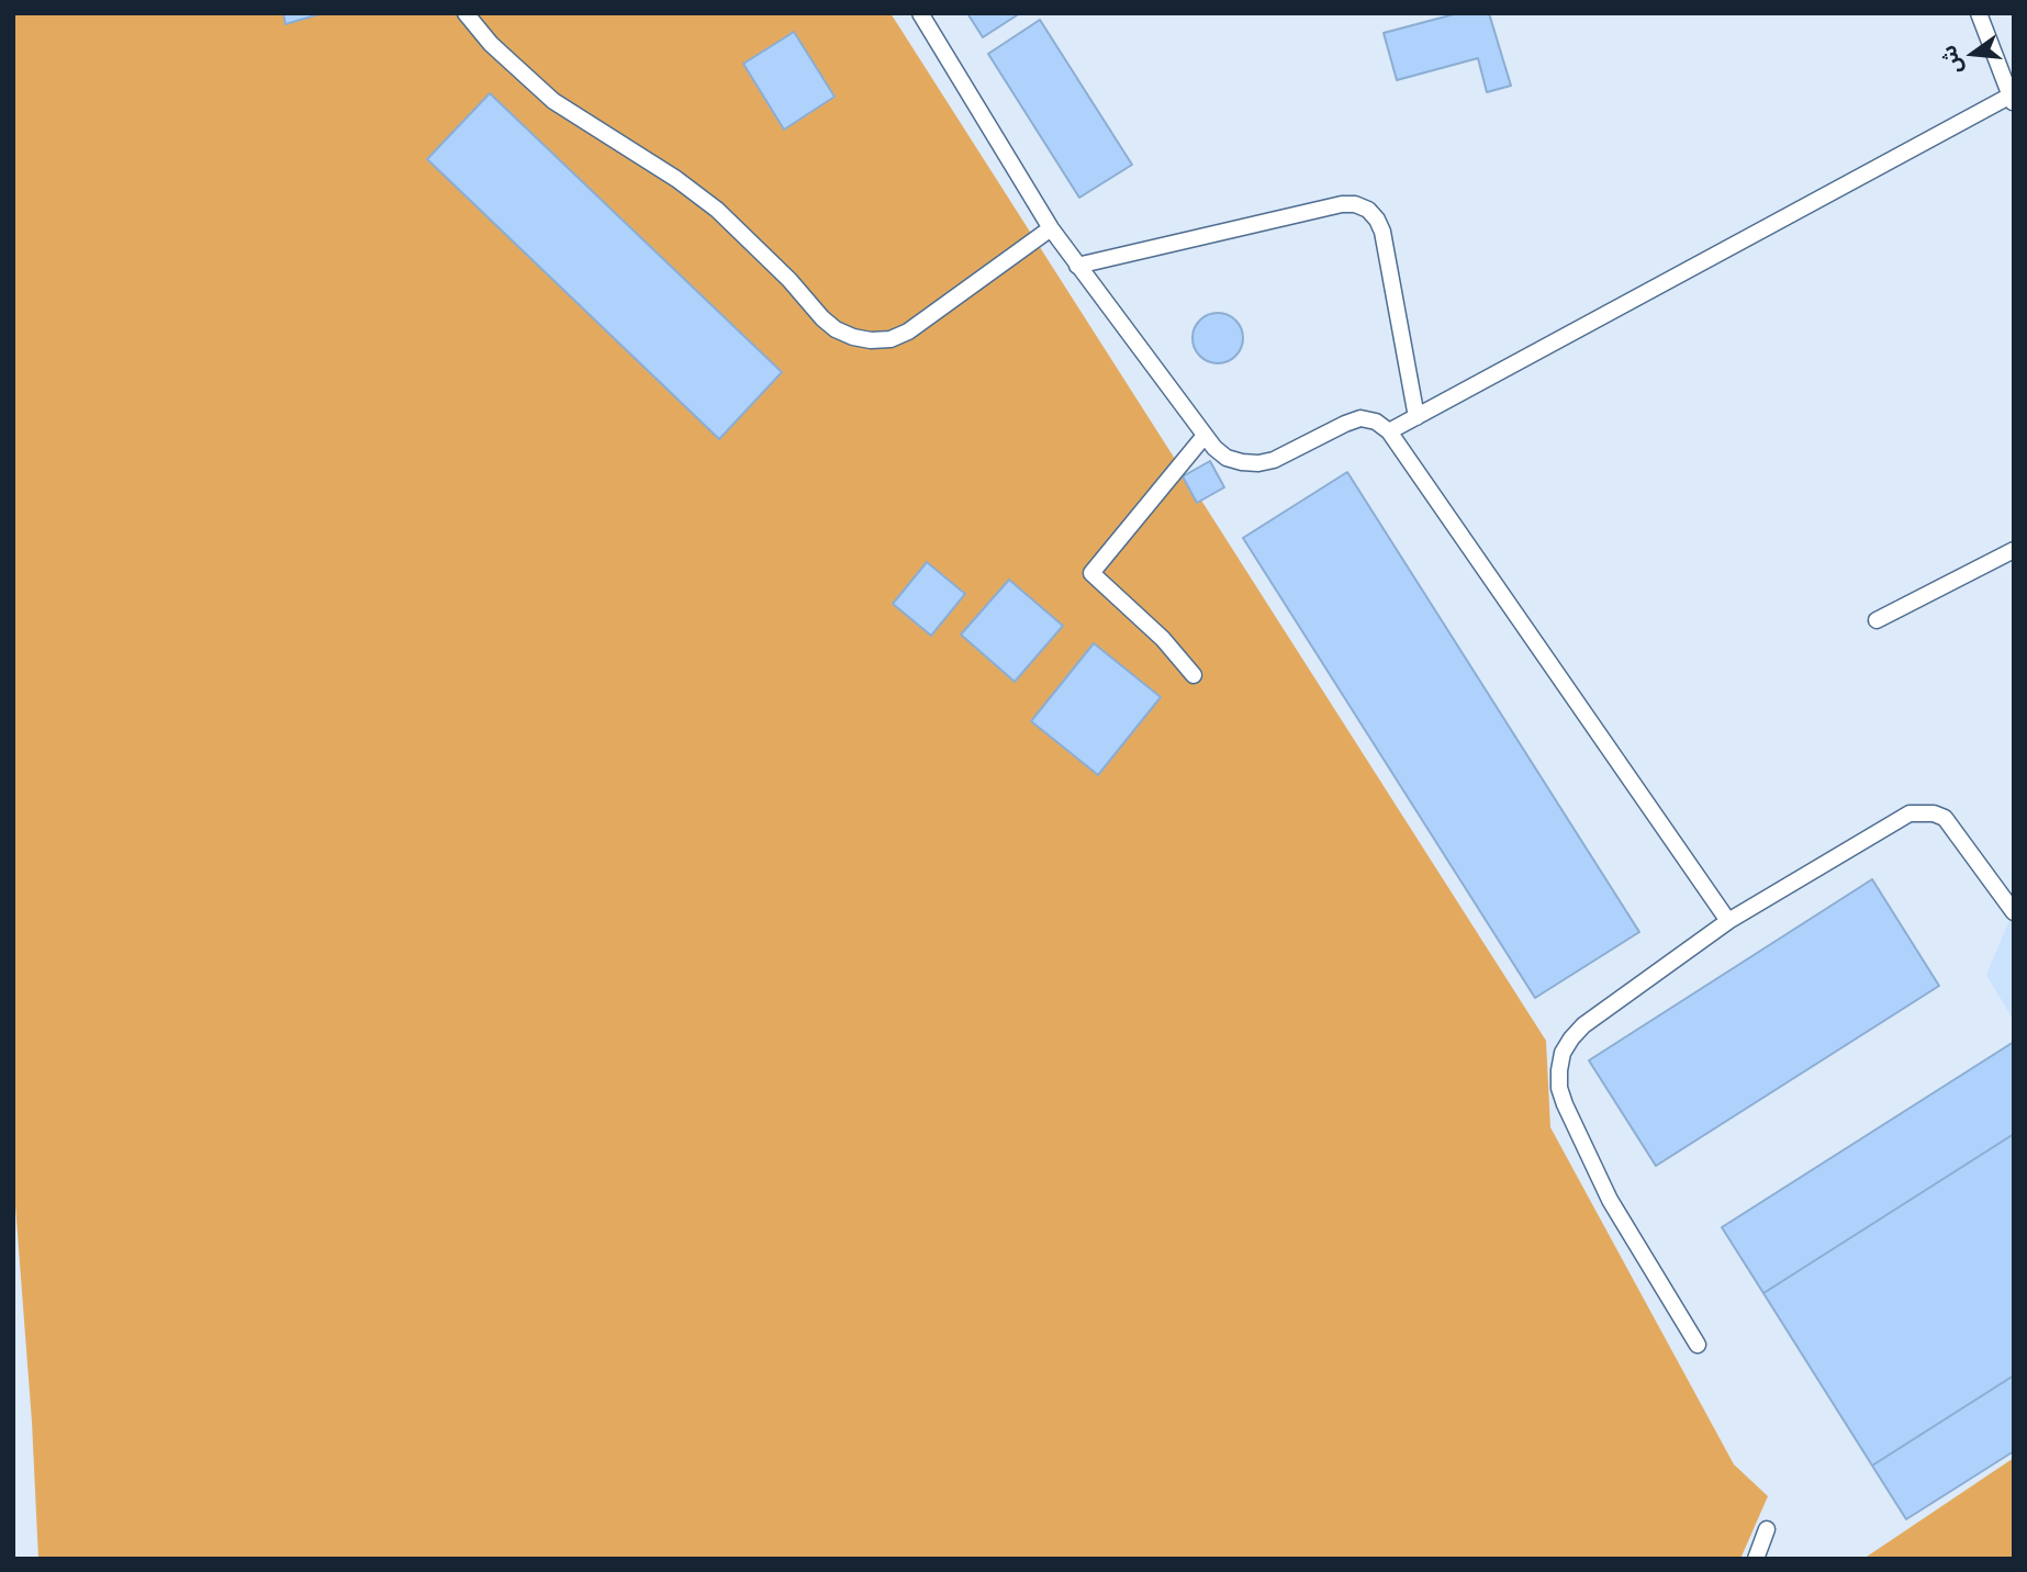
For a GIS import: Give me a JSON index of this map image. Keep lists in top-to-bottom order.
{
  "north": "left"
}
